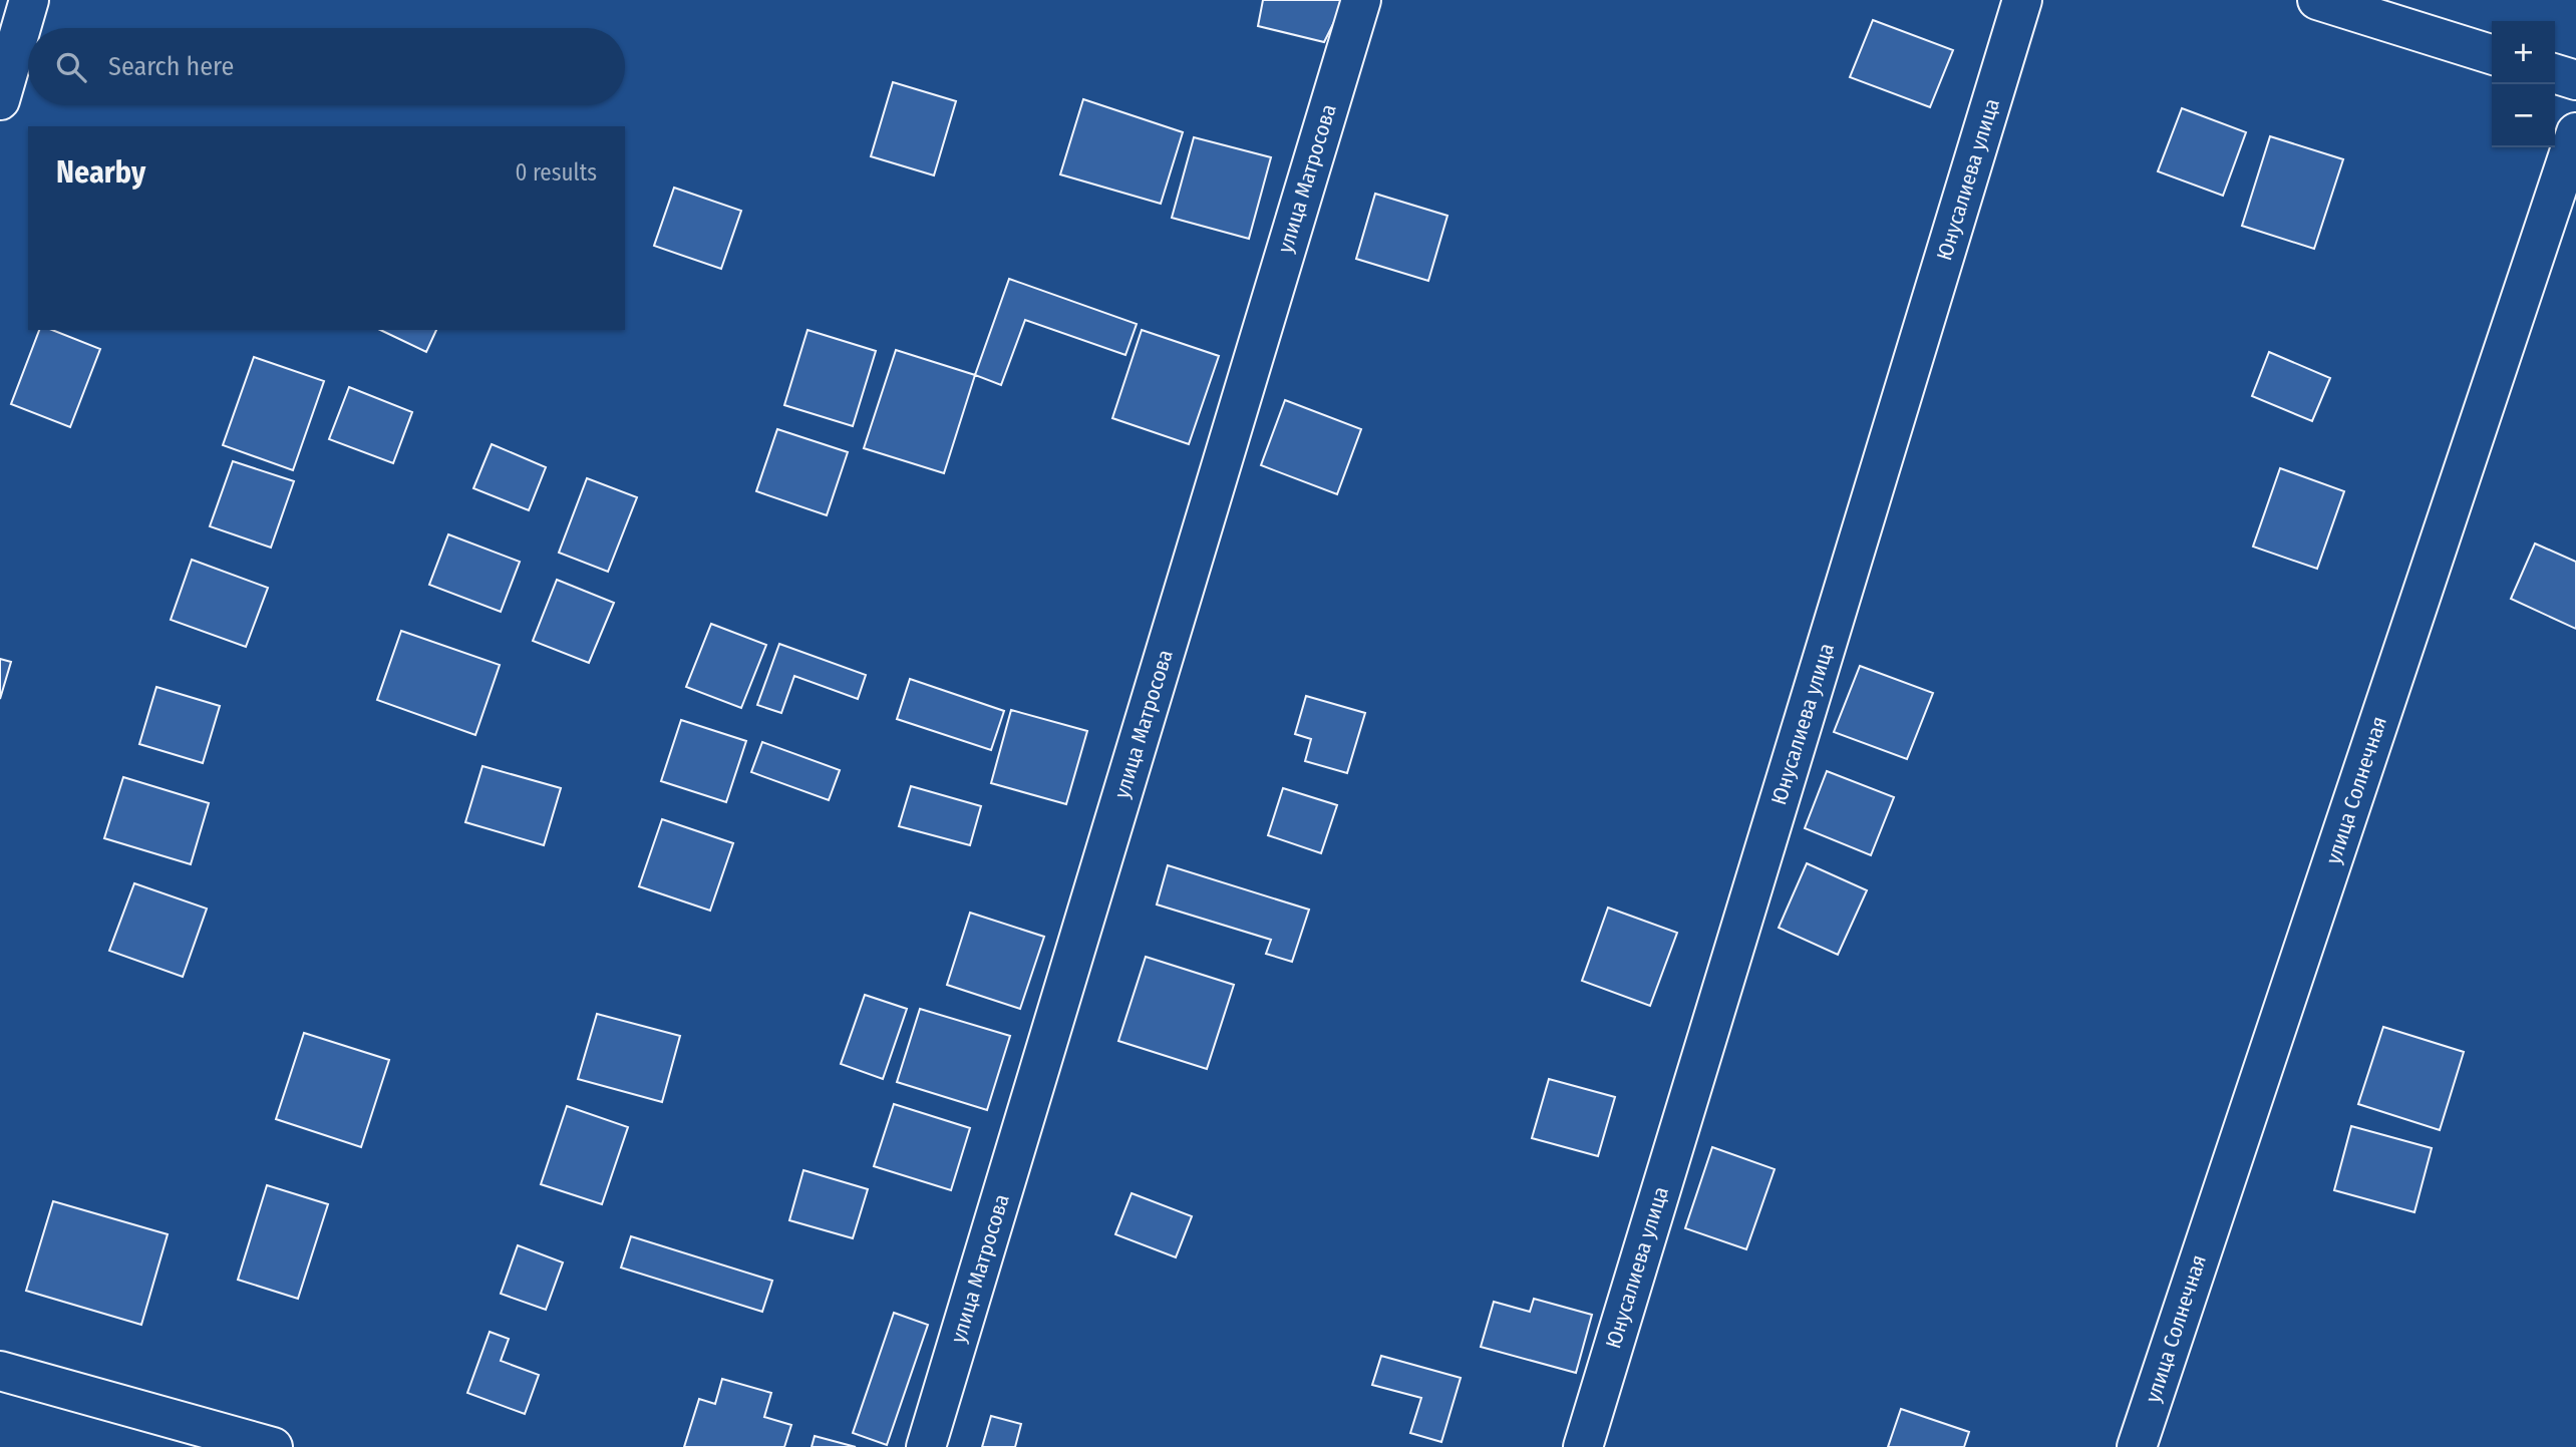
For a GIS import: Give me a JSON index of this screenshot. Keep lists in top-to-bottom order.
{
  "streets": {
    "street": ["улица Матросова", "Юнусалиева улица", "улица Солнечная"]
  },
  "page": {
    "map_buttons": ["+", "−"],
    "search": "Search here",
    "heading": ["Nearby", "0 results"]
  }
}
